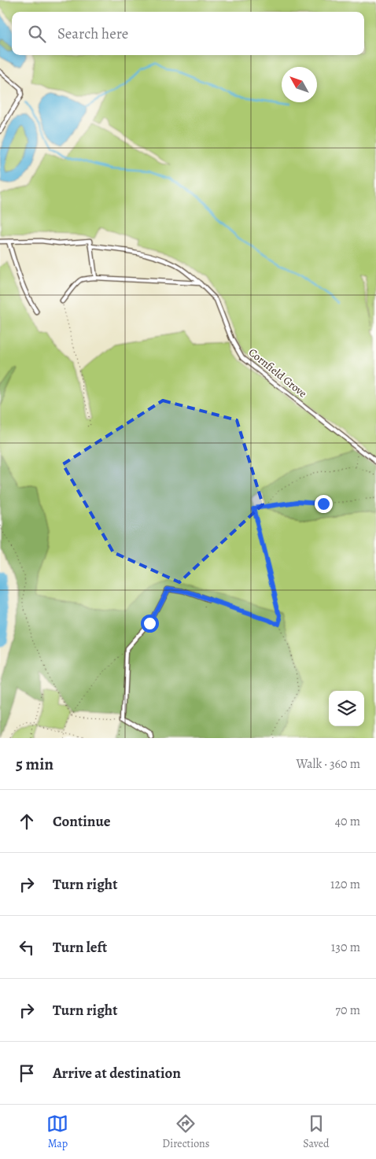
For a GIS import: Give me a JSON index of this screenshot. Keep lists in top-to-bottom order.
{
  "streets": {
    "lane": ["Cornfield Grove"]
  },
  "north": "top left",
  "page": {
    "search": "Search here",
    "heading": ["5 min", "Walk · 360 m"],
    "list": [
      ["Continue", "40 m"],
      ["Turn right", "120 m"],
      ["Turn left", "130 m"],
      ["Turn right", "70 m"],
      "Arrive at destination"
    ],
    "nav": ["Map", "Directions", "Saved"]
  }
}
